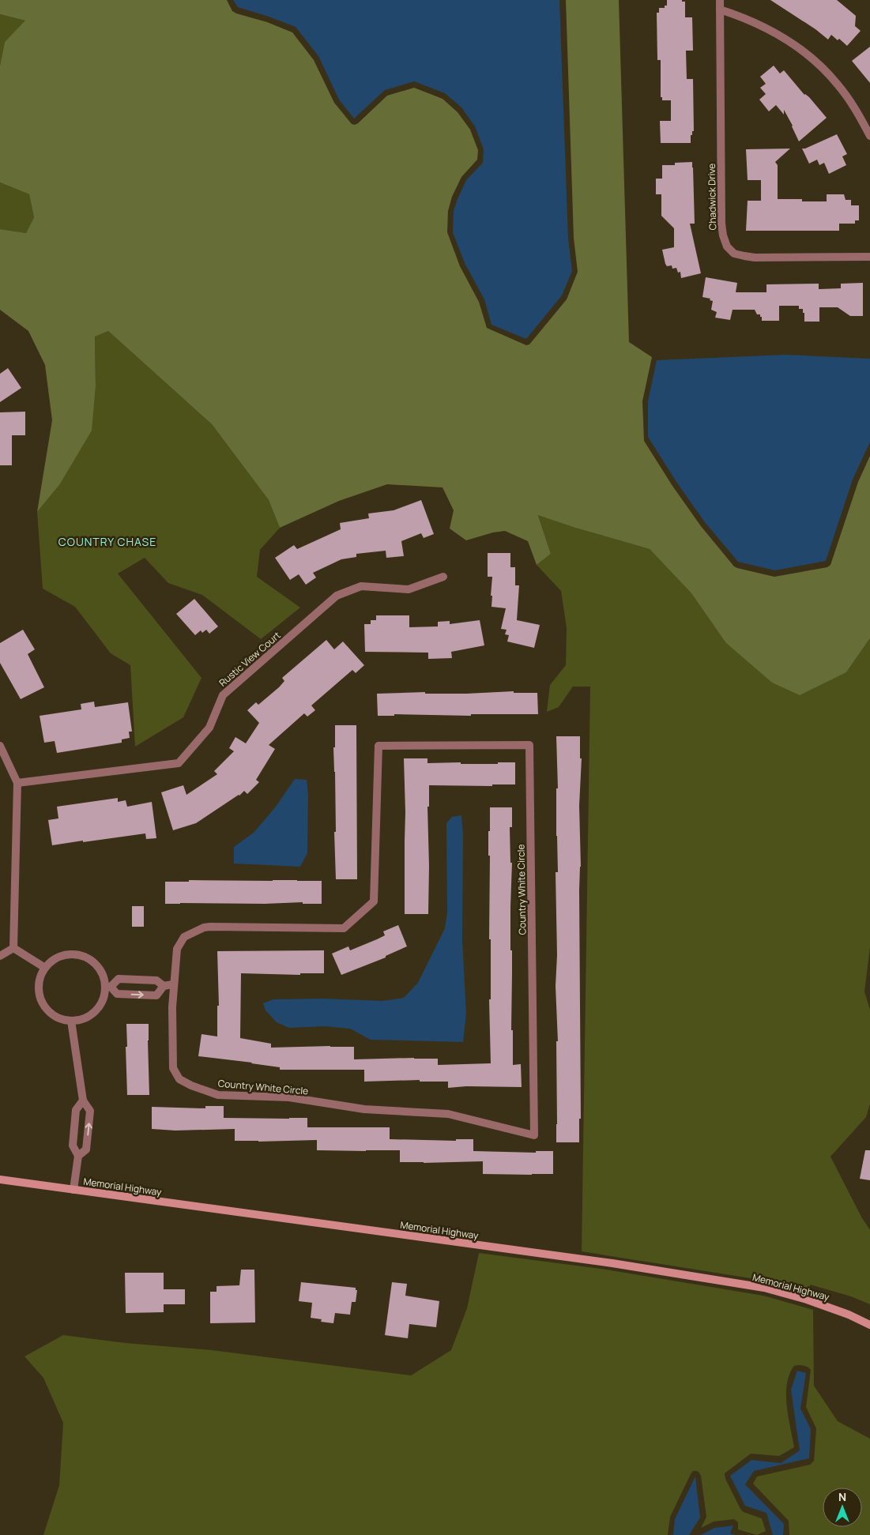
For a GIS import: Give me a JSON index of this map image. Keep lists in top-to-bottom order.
{
  "streets": {
    "street": [
      "Chadwick Drive",
      "Rustic View Court",
      "Country White Circle",
      "Memorial Highway"
    ]
  },
  "districts": ["COUNTRY CHASE"],
  "north": "top"
}
